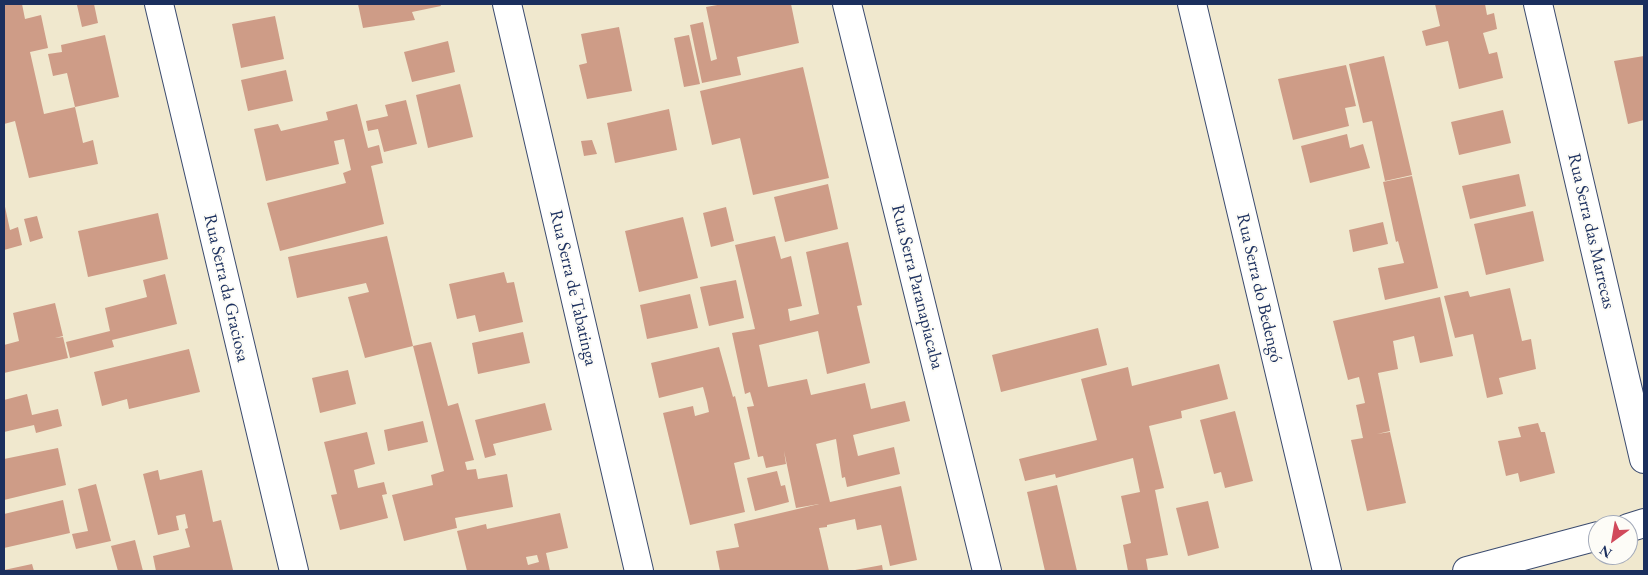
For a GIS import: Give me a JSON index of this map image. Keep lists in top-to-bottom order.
{
  "streets": {
    "street": [
      "Rua Serra das Marrecas",
      "Rua Serra Paranapiacaba",
      "Rua Serra da Graciosa",
      "Rua Serra de Tabatinga",
      "Rua Serra do Bedengó"
    ]
  },
  "north": "bottom left"
}
